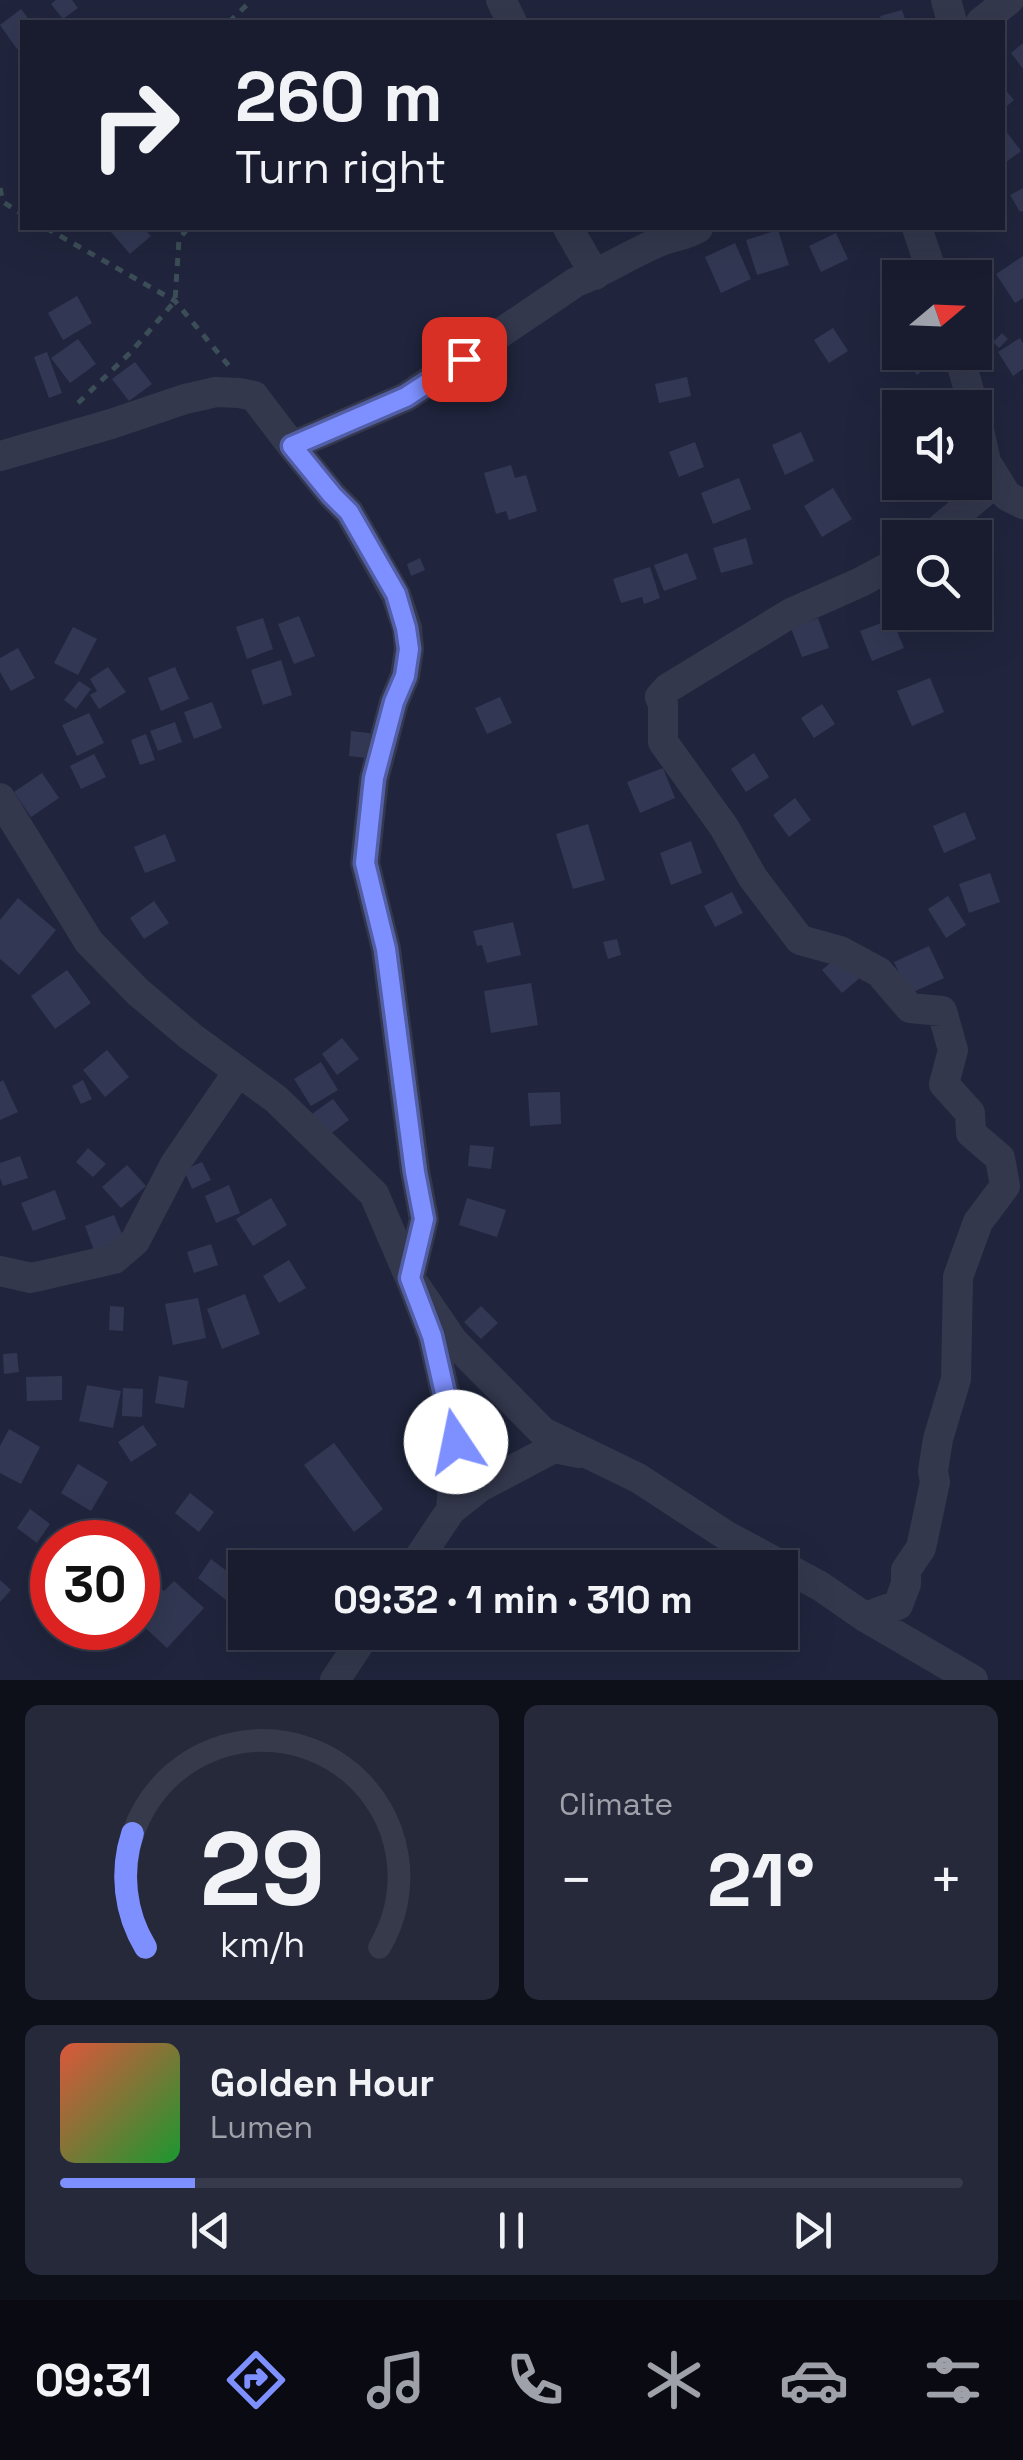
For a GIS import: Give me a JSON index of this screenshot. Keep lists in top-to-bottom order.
{
  "north": "right",
  "page": {
    "turn": ["260 m", "Turn right"],
    "limit": "30",
    "trip": "09:32 · 1 min · 310 m",
    "tile": "Climate",
    "heat": ["−", "21°", "+"],
    "song": ["Golden Hour", "Lumen"],
    "tabs": "09:31",
    "gauge": ["29", "km/h"]
  }
}
